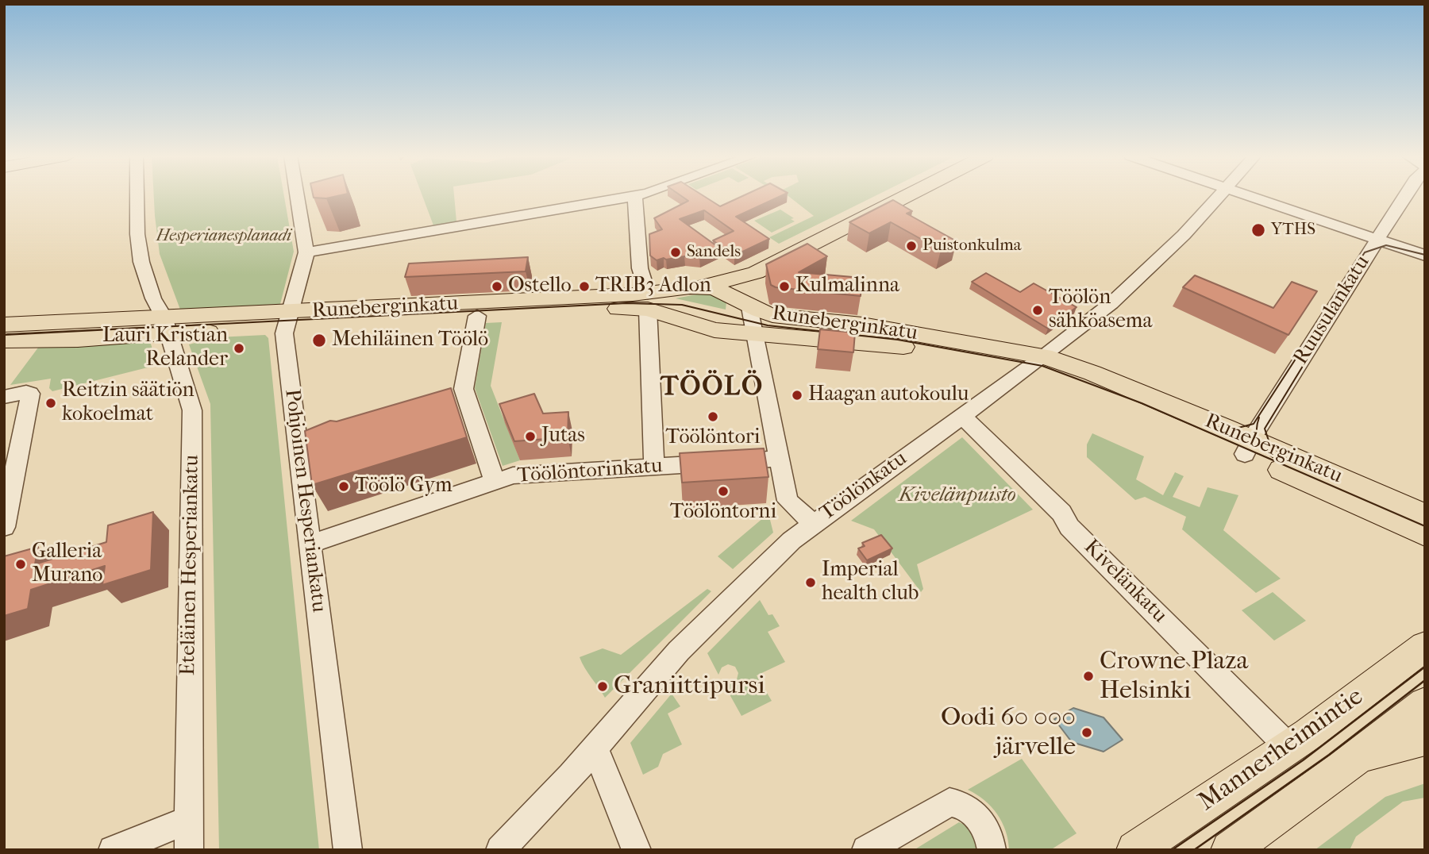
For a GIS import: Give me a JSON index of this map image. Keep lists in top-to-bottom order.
{
  "streets": {
    "main road": ["Runeberginkatu", "Mannerheimintie"],
    "street": [
      "Ruusulankatu",
      "Töölöntorinkatu",
      "Töölönkatu",
      "Pohjoinen Hesperiankatu",
      "Eteläinen Hesperiankatu",
      "Kivelänkatu"
    ]
  },
  "crossings": [
    ["Runeberginkatu", "Ruusulankatu"],
    ["Runeberginkatu", "Töölönkatu"],
    ["Runeberginkatu", "Pohjoinen Hesperiankatu"],
    ["Runeberginkatu", "Eteläinen Hesperiankatu"],
    ["Töölöntorinkatu", "Pohjoinen Hesperiankatu"],
    ["Töölönkatu", "Kivelänkatu"],
    ["Kivelänkatu", "Mannerheimintie"]
  ],
  "districts": ["TÖÖLÖ"],
  "parks": ["Hesperianesplanadi", "Kivelänpuisto"],
  "places": [
    "YTHS",
    "Puistonkulma",
    "Sandels",
    "Ostello",
    "TRIB3 Adlon",
    "Kulmalinna",
    "Töölön sähköasema",
    "Mehiläinen Töölö",
    "Lauri Kristian Relander",
    "Haagan autokoulu",
    "Reitzin säätiön kokoelmat",
    "Töölöntori",
    "Jutas",
    "Töölö Gym",
    "Töölöntorni",
    "Galleria Murano",
    "Imperial health club",
    "Crowne Plaza Helsinki",
    "Graniittipursi",
    "Oodi 60 000 järvelle"
  ]
}
